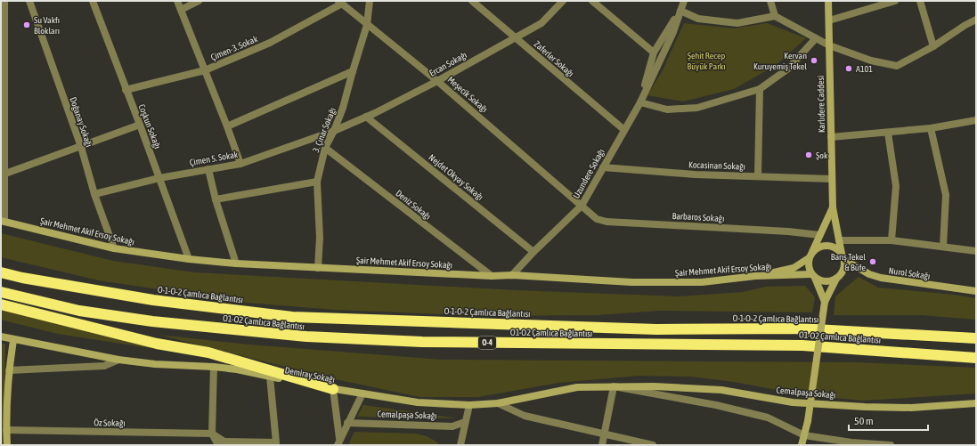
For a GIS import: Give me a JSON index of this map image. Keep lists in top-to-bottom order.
{
  "streets": {
    "highway": ["O-1-O-2 Çamlıca Bağlantısı", "O1-O2 Çamlıca Bağlantısı", "O-4"],
    "main road": [
      "Karlıdere Caddesi",
      "Şair Mehmet Akif Ersoy Sokağı",
      "Nurol Sokağı",
      "Demiray Sokağı",
      "Cemalpaşa Sokağı"
    ],
    "street": [
      "Çimen-3. Sokak",
      "Zaferler Sokağı",
      "Ercan Sokağı",
      "Meşecik Sokağı",
      "Doğanay Sokağı",
      "Coşkun Sokağı",
      "3. Çınar Sokağı",
      "Çimen 5. Sokak",
      "Kocasinan Sokağı",
      "Uzundere Sokağı",
      "Nejdet Okyay Sokağı",
      "Deniz Sokağı",
      "Barbaros Sokağı",
      "Öz Sokağı"
    ]
  },
  "crossings": [
    ["Çimen-3. Sokak", "Meşecik Sokağı"],
    ["Çimen-3. Sokak", "Coşkun Sokağı"],
    ["Zaferler Sokağı", "Ercan Sokağı"],
    ["Zaferler Sokağı", "Uzundere Sokağı"],
    ["Ercan Sokağı", "Meşecik Sokağı"],
    ["Ercan Sokağı", "3. Çınar Sokağı"],
    ["Ercan Sokağı", "Çimen 5. Sokak"],
    ["Ercan Sokağı", "Nejdet Okyay Sokağı"],
    ["Meşecik Sokağı", "3. Çınar Sokağı"],
    ["Meşecik Sokağı", "Uzundere Sokağı"],
    ["Meşecik Sokağı", "Barbaros Sokağı"],
    ["Karlıdere Caddesi", "Kocasinan Sokağı"],
    ["Karlıdere Caddesi", "Barbaros Sokağı"],
    ["Karlıdere Caddesi", "Şair Mehmet Akif Ersoy Sokağı"],
    ["Karlıdere Caddesi", "Nurol Sokağı"],
    ["Doğanay Sokağı", "Çimen 5. Sokak"],
    ["Doğanay Sokağı", "Şair Mehmet Akif Ersoy Sokağı"],
    ["Coşkun Sokağı", "Çimen 5. Sokak"],
    ["Coşkun Sokağı", "Şair Mehmet Akif Ersoy Sokağı"],
    ["3. Çınar Sokağı", "Çimen 5. Sokak"],
    ["3. Çınar Sokağı", "Deniz Sokağı"],
    ["3. Çınar Sokağı", "Şair Mehmet Akif Ersoy Sokağı"],
    ["Kocasinan Sokağı", "Uzundere Sokağı"],
    ["Uzundere Sokağı", "Nejdet Okyay Sokağı"],
    ["Uzundere Sokağı", "Barbaros Sokağı"],
    ["Uzundere Sokağı", "Şair Mehmet Akif Ersoy Sokağı"],
    ["Deniz Sokağı", "Şair Mehmet Akif Ersoy Sokağı"],
    ["Şair Mehmet Akif Ersoy Sokağı", "Nurol Sokağı"],
    ["Demiray Sokağı", "Cemalpaşa Sokağı"]
  ],
  "parks": ["Şehit Recep Büyük Parkı"],
  "places": [
    "Su Vakfı Blokları",
    "Kervan Kuruyemiş Tekel",
    "A101",
    "Şok",
    "Barış Tekel & Büfe"
  ],
  "scale_bar": "50 m"
}
